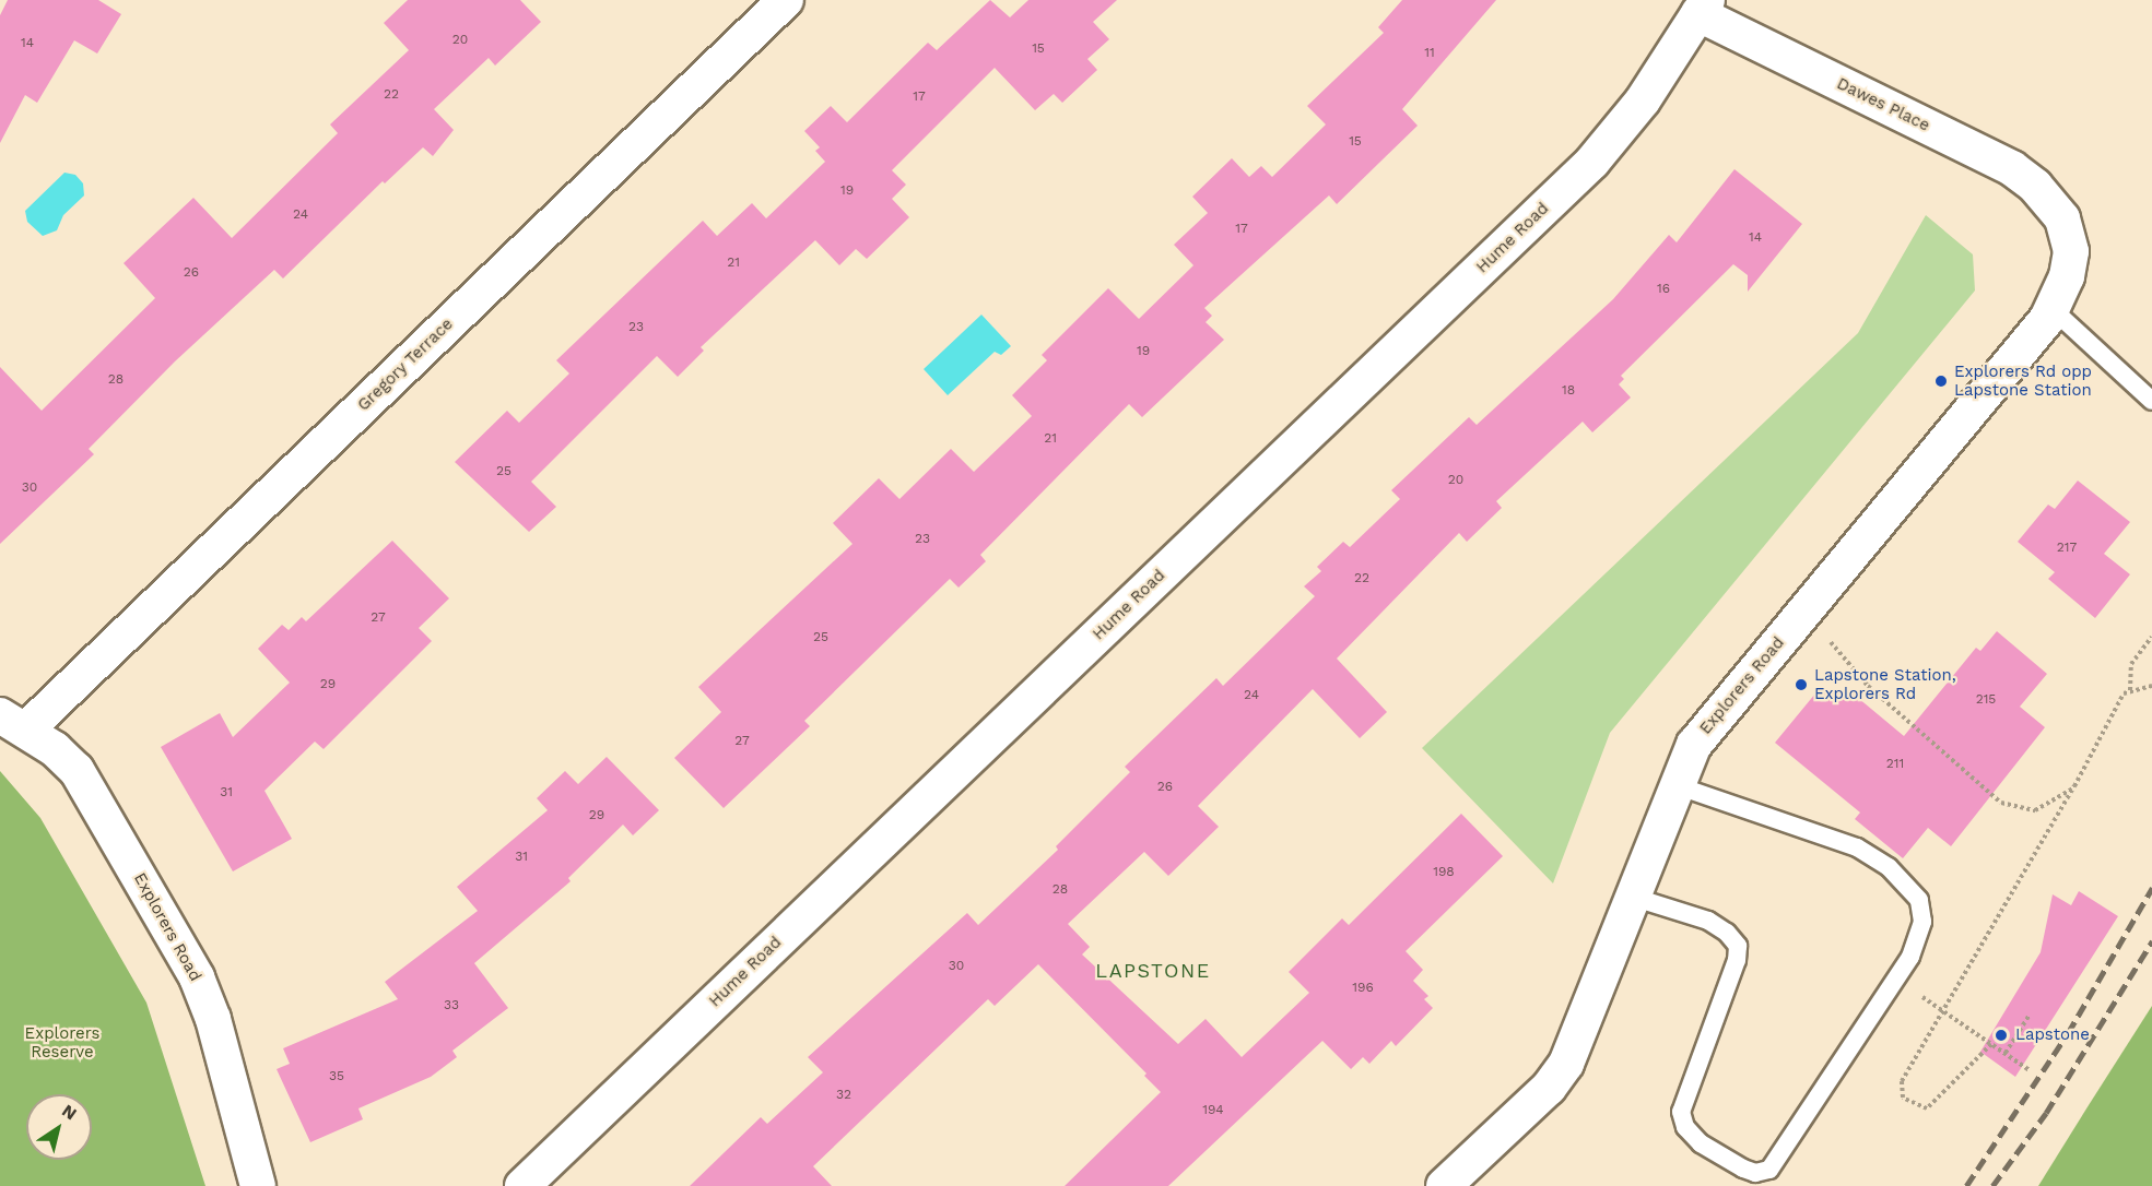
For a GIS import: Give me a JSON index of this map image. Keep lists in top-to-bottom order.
{
  "streets": {
    "street": [
      "Dawes Place",
      "Hume Road",
      "Gregory Terrace",
      "Explorers Road"
    ]
  },
  "crossings": [
    ["Dawes Place", "Hume Road"],
    ["Dawes Place", "Explorers Road"],
    ["Gregory Terrace", "Explorers Road"]
  ],
  "districts": ["LAPSTONE"],
  "parks": ["Explorers Reserve"],
  "places": ["Explorers Rd opp Lapstone Station", "Lapstone Station, Explorers Rd", "Lapstone"],
  "house_numbers": [
    "20",
    "14",
    "15",
    "11",
    "22",
    "17",
    "15",
    "19",
    "24",
    "17",
    "14",
    "21",
    "26",
    "16",
    "23",
    "19",
    "28",
    "18",
    "21",
    "25",
    "20",
    "30",
    "23",
    "217",
    "22",
    "27",
    "25",
    "29",
    "24",
    "215",
    "27",
    "211",
    "26",
    "31",
    "29",
    "31",
    "198",
    "28",
    "30",
    "196",
    "33",
    "35",
    "32",
    "194"
  ],
  "north": "top right"
}
